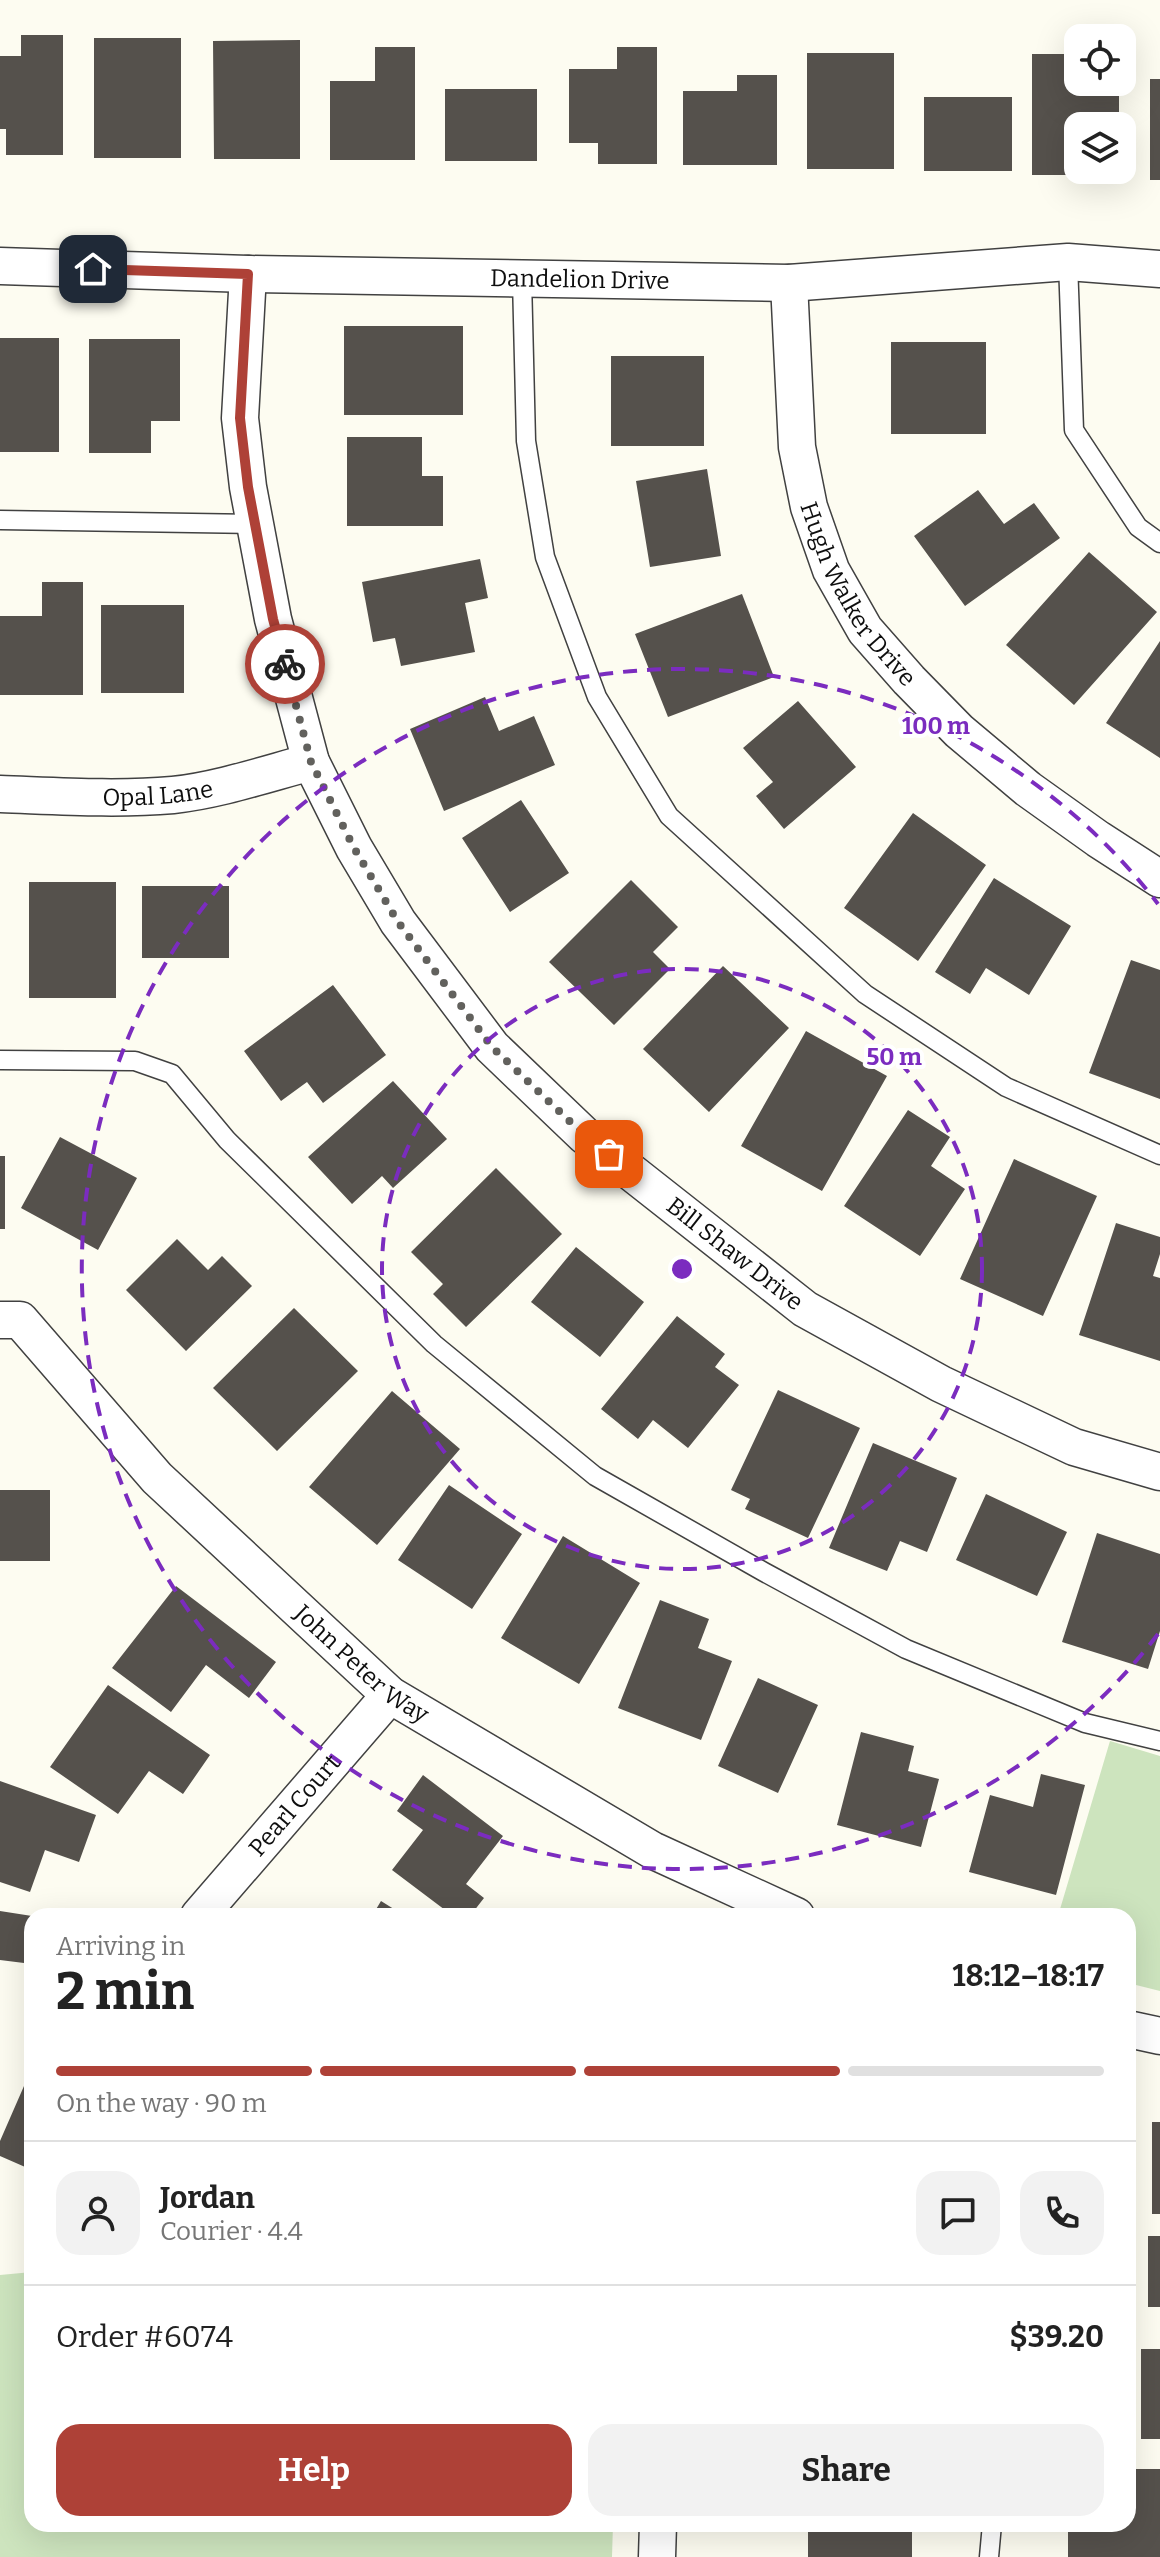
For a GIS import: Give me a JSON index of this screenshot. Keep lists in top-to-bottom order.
{
  "streets": {
    "street": [
      "Dandelion Drive",
      "Hugh Walker Drive",
      "Opal Lane",
      "Bill Shaw Drive",
      "John Peter Way",
      "Pearl Court"
    ]
  },
  "crossings": [
    ["Dandelion Drive", "Hugh Walker Drive"],
    ["Dandelion Drive", "Bill Shaw Drive"],
    ["Opal Lane", "Bill Shaw Drive"],
    ["John Peter Way", "Pearl Court"]
  ],
  "page": {
    "heading": ["2 min", "Arriving in", "18:12–18:17"],
    "panel": [
      "Jordan",
      "Courier · 4.4",
      "Order #6074",
      "$39.20"
    ],
    "bar": "On the way · 90 m",
    "buttons": ["Help", "Share"]
  },
  "rings": ["100 m", "50 m"]
}
